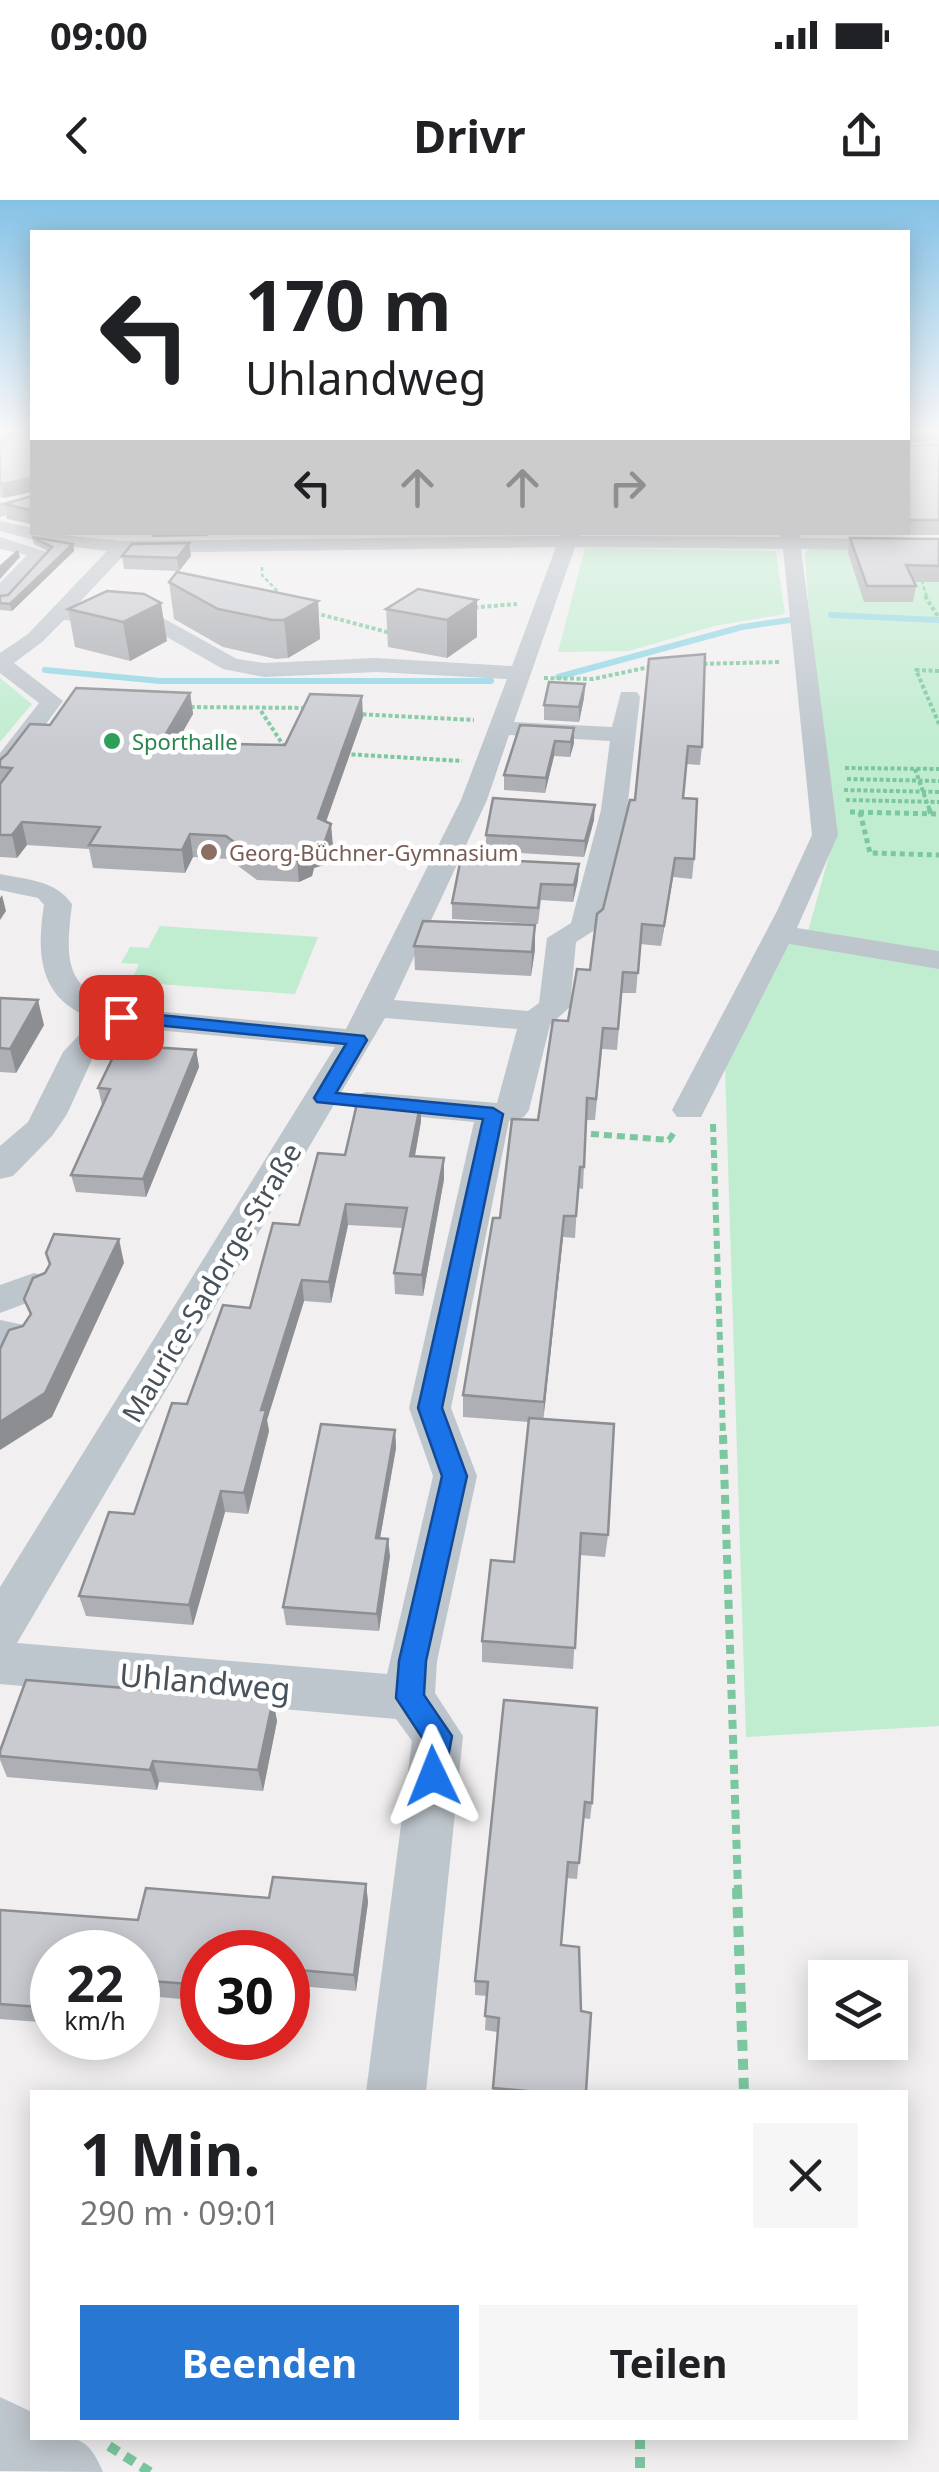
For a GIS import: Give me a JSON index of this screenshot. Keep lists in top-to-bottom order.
{
  "streets": {
    "street": ["Maurice-Sadorge-Straße", "Uhlandweg"]
  },
  "places": ["Sporthalle", "Georg-Büchner-Gymnasium"],
  "page": {
    "status": "09:00",
    "header": "Drivr",
    "turn": ["170 m", "Uhlandweg"],
    "speed": "22 km/h",
    "limit": "30",
    "heading": ["1 Min.", "290 m · 09:01"],
    "buttons": ["Beenden", "Teilen"]
  }
}
